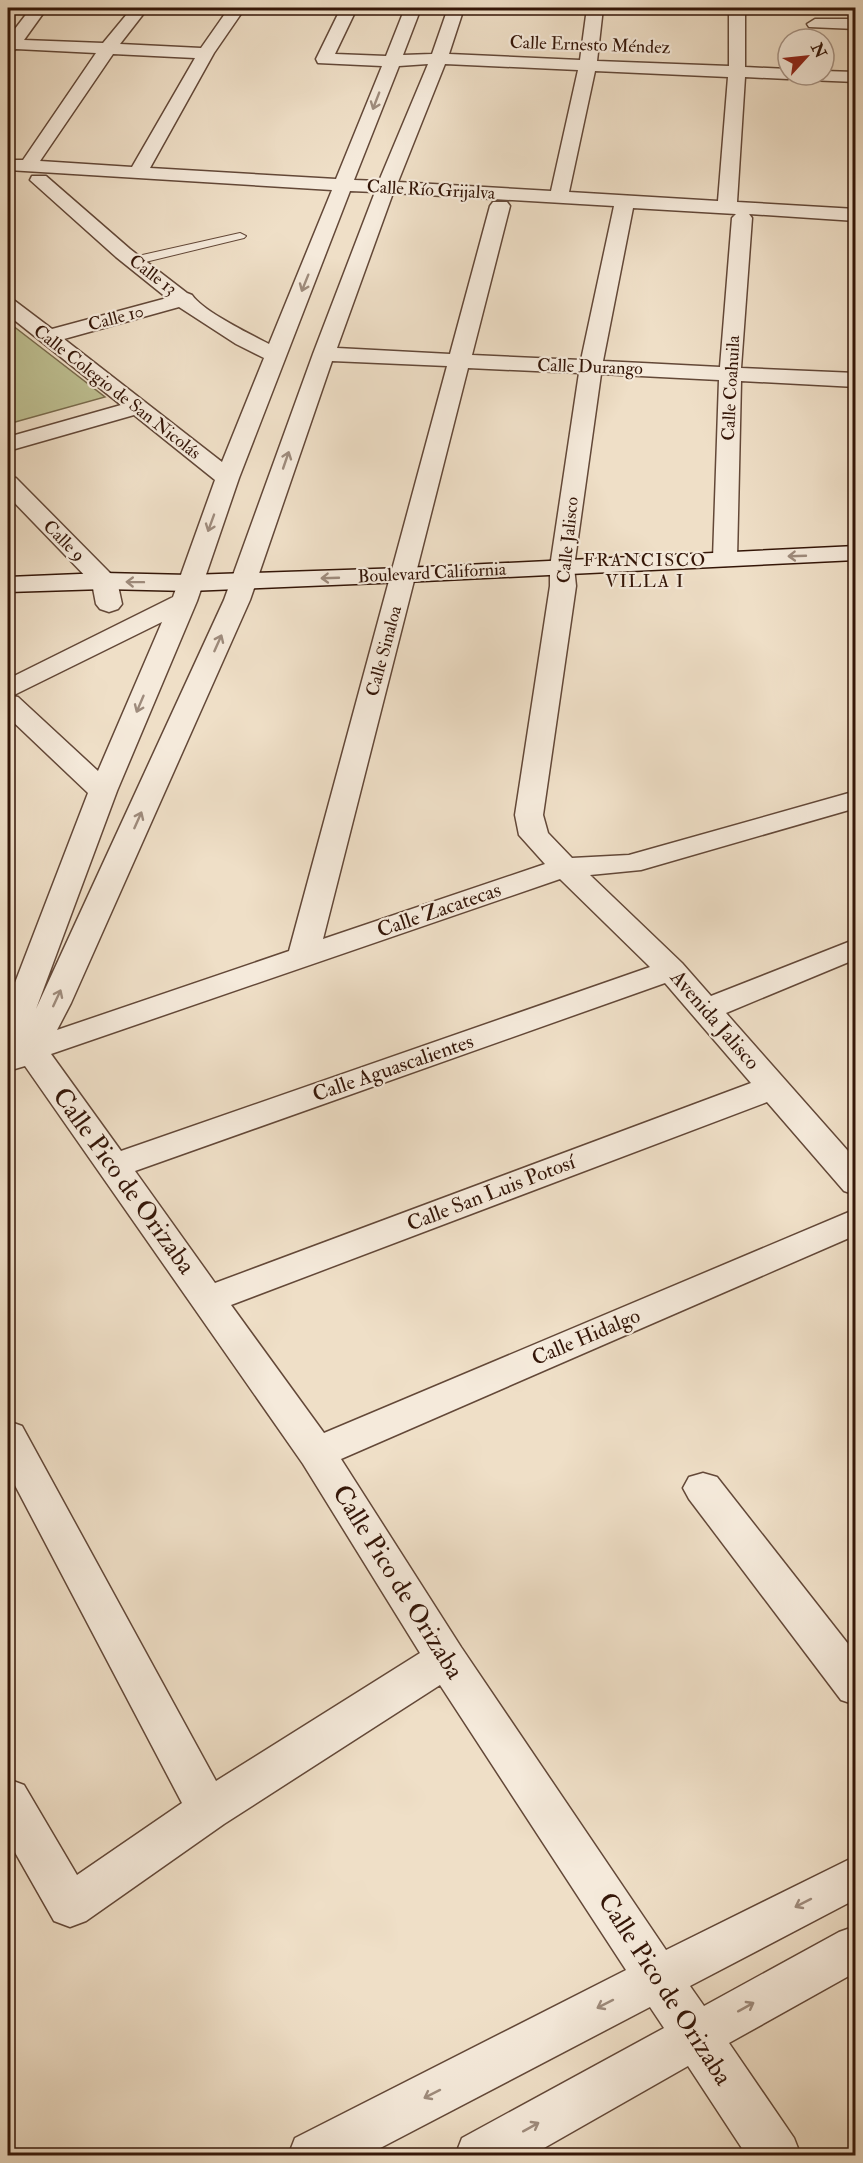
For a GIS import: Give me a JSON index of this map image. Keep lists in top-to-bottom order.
{
  "streets": {
    "street": [
      "Calle Ernesto Méndez",
      "Calle Río Grijalva",
      "Calle 13",
      "Calle 10",
      "Calle Durango",
      "Calle Coahuila",
      "Calle Colegio de San Nicolás",
      "Calle Jalisco",
      "Calle 9",
      "Boulevard California",
      "Calle Sinaloa",
      "Calle Zacatecas",
      "Avenida Jalisco",
      "Calle Aguascalientes",
      "Calle Pico de Orizaba",
      "Calle San Luis Potosí",
      "Calle Hidalgo"
    ]
  },
  "crossings": [
    ["Calle Ernesto Méndez", "Calle Coahuila"],
    ["Calle Río Grijalva", "Calle 13"],
    ["Calle Río Grijalva", "Calle Coahuila"],
    ["Calle Río Grijalva", "Calle Jalisco"],
    ["Calle Río Grijalva", "Calle Sinaloa"],
    ["Calle 13", "Calle 10"],
    ["Calle 10", "Calle Colegio de San Nicolás"],
    ["Calle Durango", "Calle Coahuila"],
    ["Calle Durango", "Calle Jalisco"],
    ["Calle Durango", "Calle Sinaloa"],
    ["Calle Coahuila", "Boulevard California"],
    ["Calle Jalisco", "Boulevard California"],
    ["Calle Jalisco", "Calle Zacatecas"],
    ["Calle Jalisco", "Avenida Jalisco"],
    ["Calle 9", "Boulevard California"],
    ["Boulevard California", "Calle Sinaloa"],
    ["Calle Sinaloa", "Calle Zacatecas"],
    ["Calle Zacatecas", "Avenida Jalisco"],
    ["Calle Zacatecas", "Calle Pico de Orizaba"],
    ["Avenida Jalisco", "Calle Aguascalientes"],
    ["Avenida Jalisco", "Calle San Luis Potosí"],
    ["Calle Aguascalientes", "Calle Pico de Orizaba"],
    ["Calle Pico de Orizaba", "Calle San Luis Potosí"],
    ["Calle Pico de Orizaba", "Calle Hidalgo"]
  ],
  "districts": ["FRANCISCO VILLA I"],
  "north": "top right"
}
